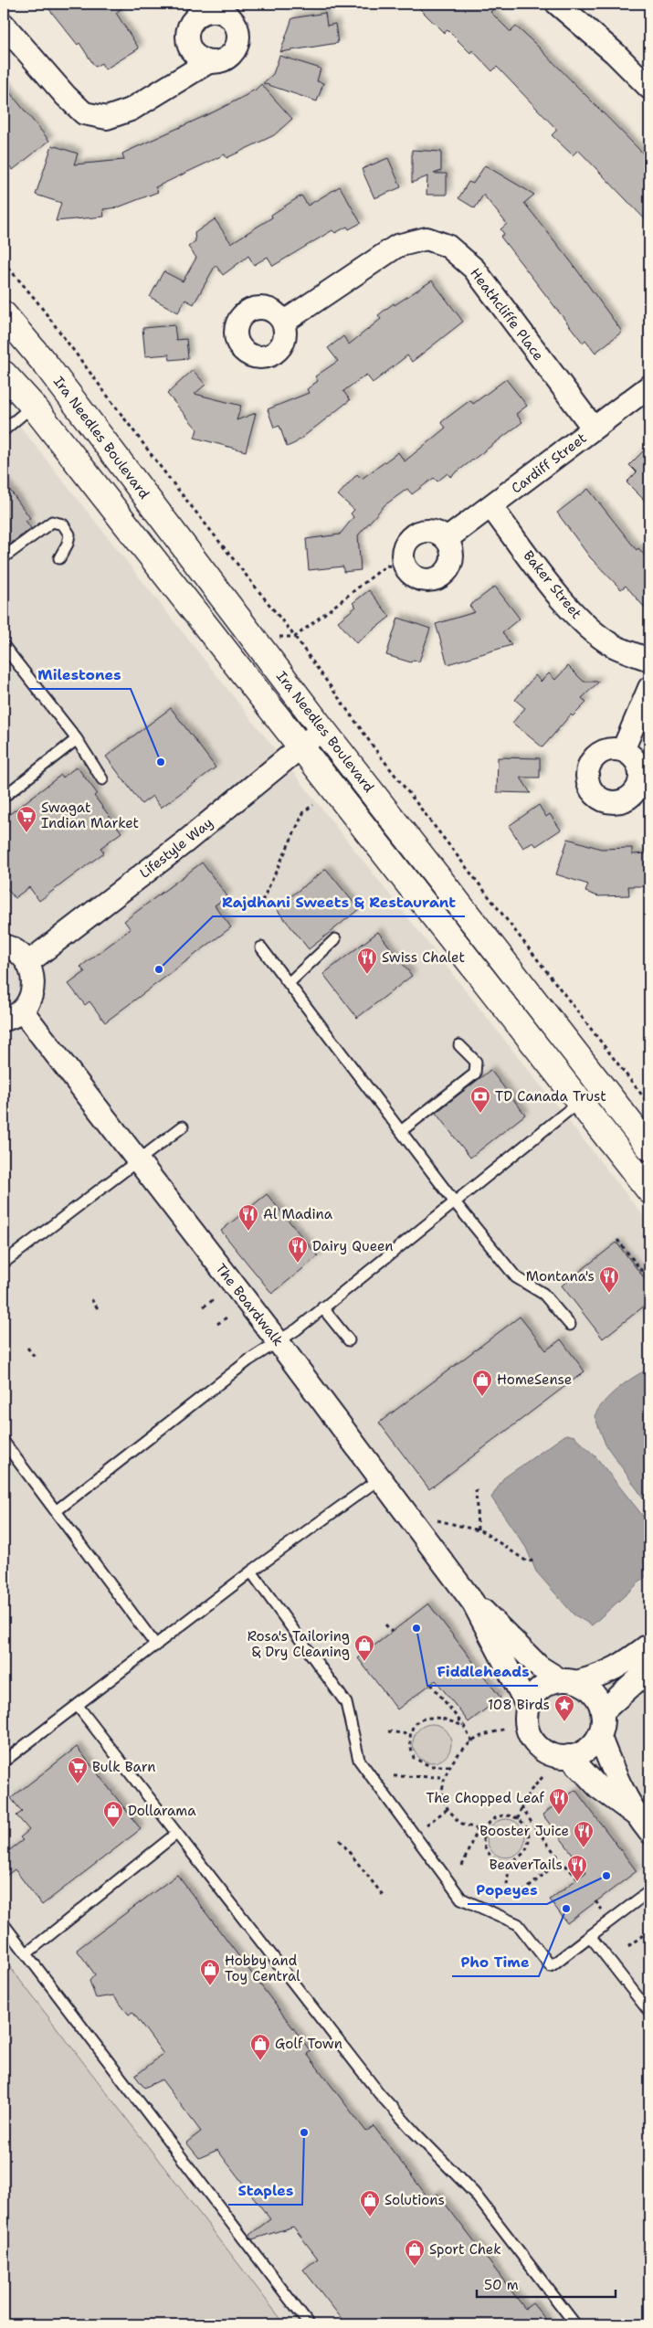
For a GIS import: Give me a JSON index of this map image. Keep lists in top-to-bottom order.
{
  "streets": {
    "main road": ["Ira Needles Boulevard"],
    "street": [
      "Heathcliffe Place",
      "Cardiff Street",
      "Baker Street",
      "Lifestyle Way",
      "The Boardwalk"
    ]
  },
  "crossings": [
    ["Heathcliffe Place", "Cardiff Street"],
    ["Ira Needles Boulevard", "Lifestyle Way"],
    ["Cardiff Street", "Baker Street"]
  ],
  "places": {
    "other": [
      "Milestones",
      "Rajdhani Sweets & Restaurant",
      "Fiddleheads",
      "Popeyes",
      "Pho Time",
      "Staples"
    ],
    "supermarket": ["Swagat Indian Market", "Bulk Barn"],
    "restaurant": [
      "Swiss Chalet",
      "Al Madina",
      "Dairy Queen",
      "Montana's",
      "The Chopped Leaf",
      "Booster Juice",
      "BeaverTails"
    ],
    "bank": ["TD Canada Trust"],
    "shop": [
      "HomeSense",
      "Rosa's Tailoring & Dry Cleaning",
      "Dollarama",
      "Hobby and Toy Central",
      "Golf Town",
      "Solutions",
      "Sport Chek"
    ],
    "place": ["108 Birds"]
  },
  "scale_bar": "50 m"
}
